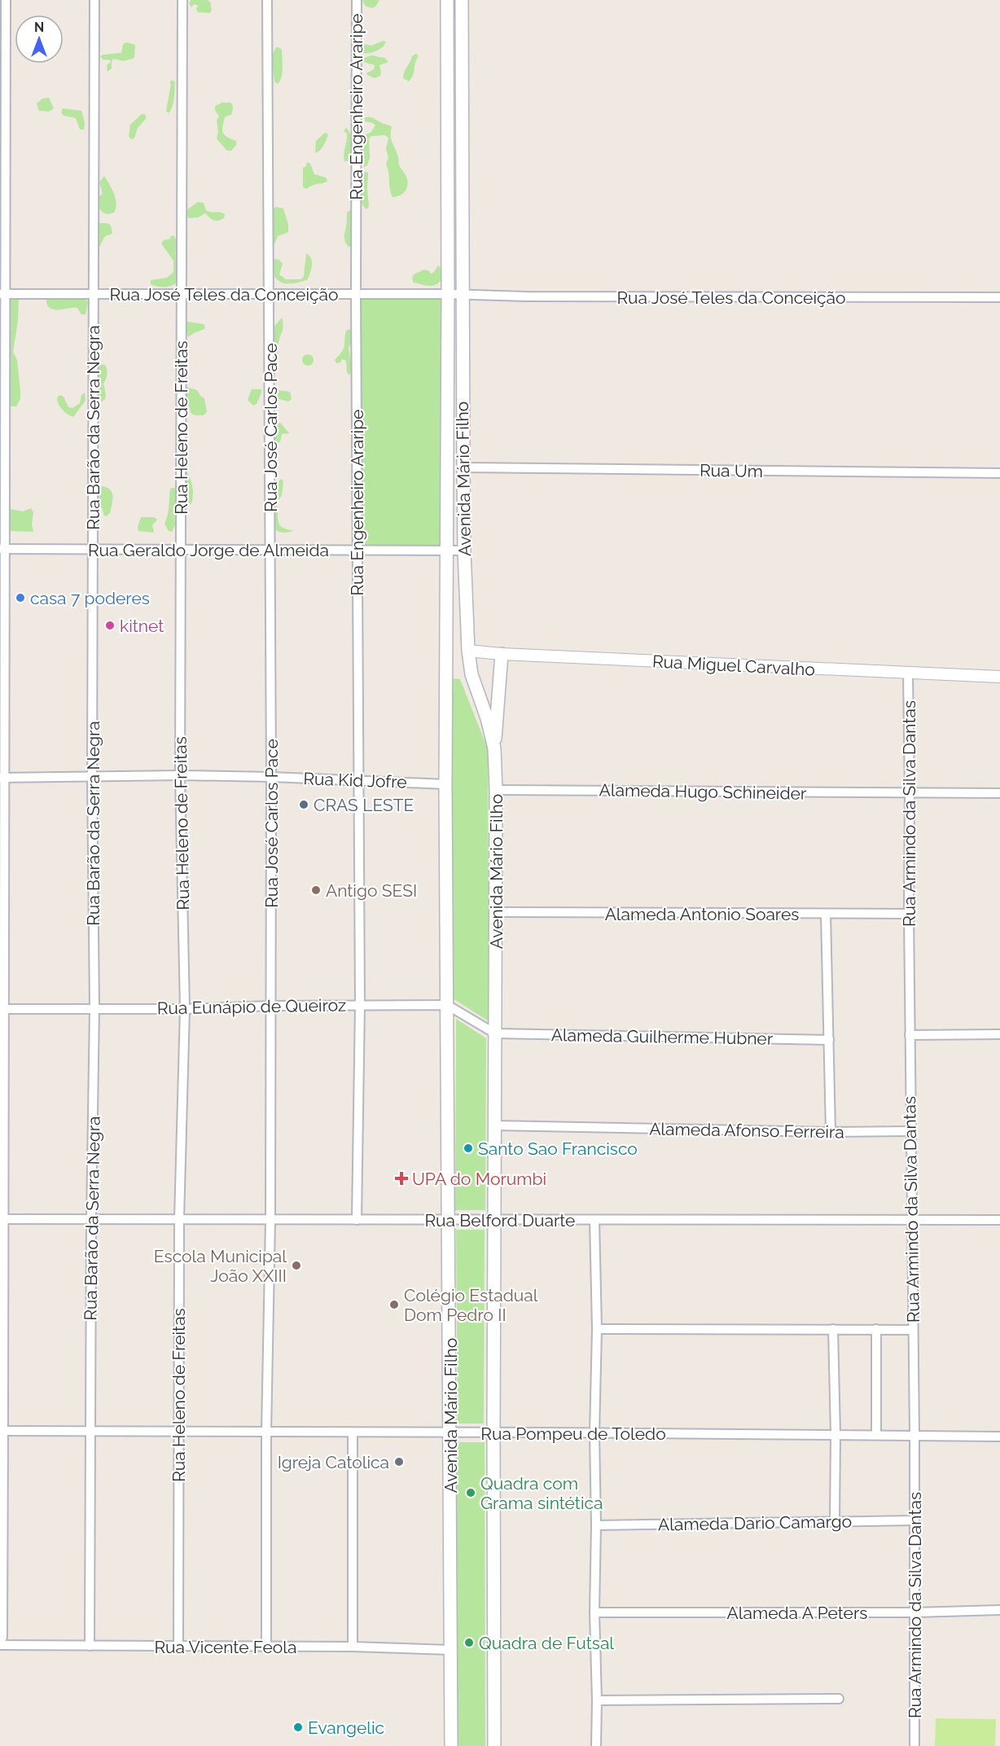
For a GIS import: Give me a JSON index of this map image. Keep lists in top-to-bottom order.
{
  "streets": {
    "main road": ["Avenida Mário Filho"],
    "street": [
      "Rua Engenheiro Araripe",
      "Rua José Teles da Conceição",
      "Rua Barão da Serra Negra",
      "Rua Heleno de Freitas",
      "Rua José Carlos Pace",
      "Rua Um",
      "Rua Geraldo Jorge de Almeida",
      "Rua Miguel Carvalho",
      "Rua Kid Jofre",
      "Alameda Hugo Schineider",
      "Rua Armindo da Silva Dantas",
      "Alameda Antonio Soares",
      "Rua Eunápio de Queiroz",
      "Alameda Guilherme Hubner",
      "Alameda Afonso Ferreira",
      "Rua Belford Duarte",
      "Rua Pompeu de Toledo",
      "Alameda Dario Camargo",
      "Alameda A Peters",
      "Rua Vicente Feola"
    ]
  },
  "crossings": [
    ["Rua Engenheiro Araripe", "Rua José Teles da Conceição"],
    ["Rua Engenheiro Araripe", "Rua Geraldo Jorge de Almeida"],
    ["Rua Engenheiro Araripe", "Rua Kid Jofre"],
    ["Rua Engenheiro Araripe", "Rua Eunápio de Queiroz"],
    ["Rua Engenheiro Araripe", "Rua Belford Duarte"],
    ["Rua José Teles da Conceição", "Rua Barão da Serra Negra"],
    ["Rua José Teles da Conceição", "Rua Heleno de Freitas"],
    ["Rua José Teles da Conceição", "Rua José Carlos Pace"],
    ["Rua José Teles da Conceição", "Avenida Mário Filho"],
    ["Rua Barão da Serra Negra", "Rua Geraldo Jorge de Almeida"],
    ["Rua Barão da Serra Negra", "Rua Kid Jofre"],
    ["Rua Barão da Serra Negra", "Rua Eunápio de Queiroz"],
    ["Rua Barão da Serra Negra", "Rua Belford Duarte"],
    ["Rua Barão da Serra Negra", "Rua Pompeu de Toledo"],
    ["Rua Barão da Serra Negra", "Rua Vicente Feola"],
    ["Rua Heleno de Freitas", "Rua Geraldo Jorge de Almeida"],
    ["Rua Heleno de Freitas", "Rua Kid Jofre"],
    ["Rua Heleno de Freitas", "Rua Eunápio de Queiroz"],
    ["Rua Heleno de Freitas", "Rua Belford Duarte"],
    ["Rua Heleno de Freitas", "Rua Pompeu de Toledo"],
    ["Rua Heleno de Freitas", "Rua Vicente Feola"],
    ["Rua José Carlos Pace", "Rua Geraldo Jorge de Almeida"],
    ["Rua José Carlos Pace", "Rua Kid Jofre"],
    ["Rua José Carlos Pace", "Rua Eunápio de Queiroz"],
    ["Rua José Carlos Pace", "Rua Belford Duarte"],
    ["Rua José Carlos Pace", "Rua Pompeu de Toledo"],
    ["Rua José Carlos Pace", "Rua Vicente Feola"],
    ["Rua Um", "Avenida Mário Filho"],
    ["Avenida Mário Filho", "Rua Geraldo Jorge de Almeida"],
    ["Avenida Mário Filho", "Rua Miguel Carvalho"],
    ["Avenida Mário Filho", "Rua Kid Jofre"],
    ["Avenida Mário Filho", "Alameda Hugo Schineider"],
    ["Avenida Mário Filho", "Alameda Antonio Soares"],
    ["Avenida Mário Filho", "Rua Eunápio de Queiroz"],
    ["Avenida Mário Filho", "Alameda Guilherme Hubner"],
    ["Avenida Mário Filho", "Alameda Afonso Ferreira"],
    ["Avenida Mário Filho", "Rua Belford Duarte"],
    ["Avenida Mário Filho", "Rua Pompeu de Toledo"],
    ["Avenida Mário Filho", "Rua Vicente Feola"],
    ["Rua Miguel Carvalho", "Rua Armindo da Silva Dantas"],
    ["Alameda Hugo Schineider", "Rua Armindo da Silva Dantas"],
    ["Rua Armindo da Silva Dantas", "Alameda Antonio Soares"],
    ["Rua Armindo da Silva Dantas", "Alameda Afonso Ferreira"],
    ["Rua Armindo da Silva Dantas", "Rua Belford Duarte"],
    ["Rua Armindo da Silva Dantas", "Rua Pompeu de Toledo"],
    ["Rua Armindo da Silva Dantas", "Alameda Dario Camargo"],
    ["Rua Armindo da Silva Dantas", "Alameda A Peters"]
  ],
  "places": {
    "other": [
      "casa 7 poderes",
      "kitnet",
      "CRAS LESTE",
      "Antigo SESI",
      "Santo Sao Francisco",
      "Escola Municipal João XXIII",
      "Colégio Estadual Dom Pedro II",
      "Igreja Catolica",
      "Quadra com Grama sintética",
      "Quadra de Futsal",
      "Evangelic"
    ],
    "health": ["UPA do Morumbi"]
  },
  "north": "top"
}
